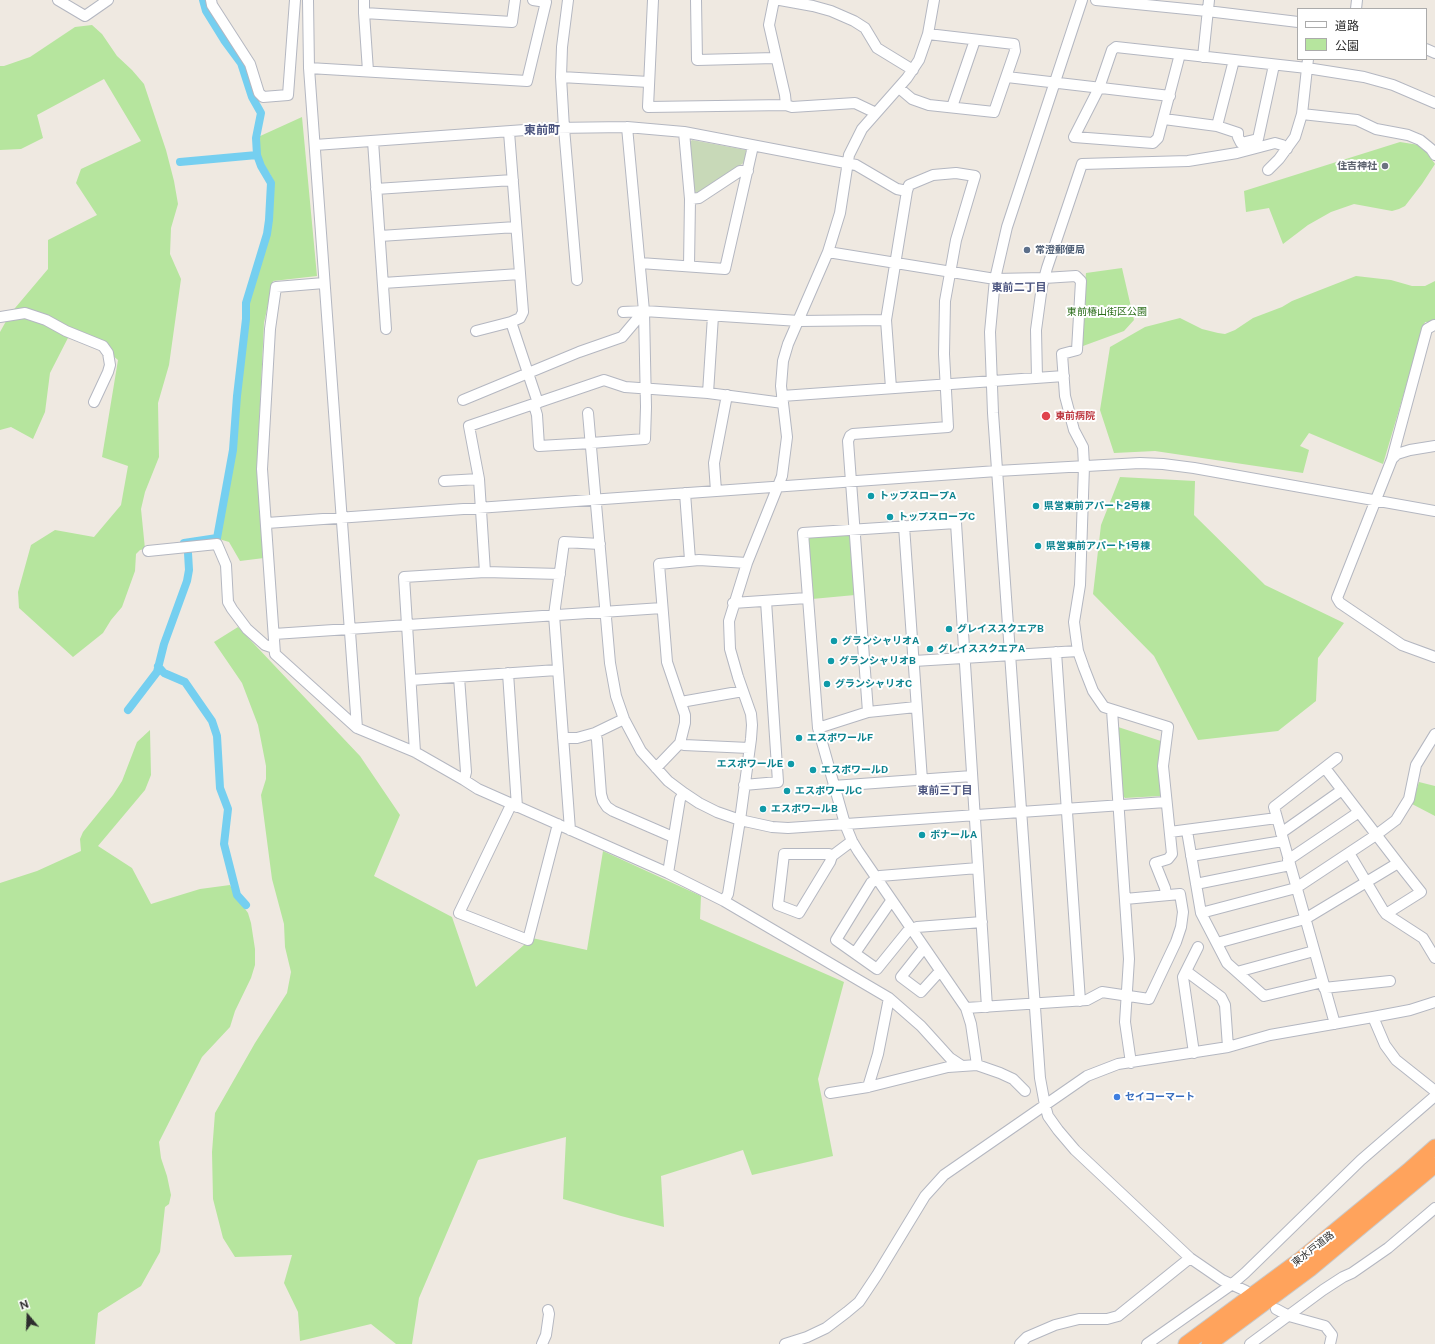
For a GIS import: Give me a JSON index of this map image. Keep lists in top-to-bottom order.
{
  "streets": {
    "highway": ["東水戸道路"]
  },
  "districts": ["東前町", "東前二丁目", "東前三丁目"],
  "parks": ["東前椿山街区公園"],
  "places": [
    "住吉神社",
    "常澄郵便局",
    "東前病院",
    "トップスロープA",
    "県営東前アパート2号棟",
    "トップスロープC",
    "県営東前アパート1号棟",
    "グレイススクエアB",
    "グランシャリオA",
    "グレイススクエアA",
    "グランシャリオB",
    "グランシャリオC",
    "エスポワールF",
    "エスポワールE",
    "エスポワールD",
    "エスポワールC",
    "エスポワールB",
    "ボナールA",
    "セイコーマート"
  ],
  "legend": ["道路", "公園"],
  "north": "top"
}
